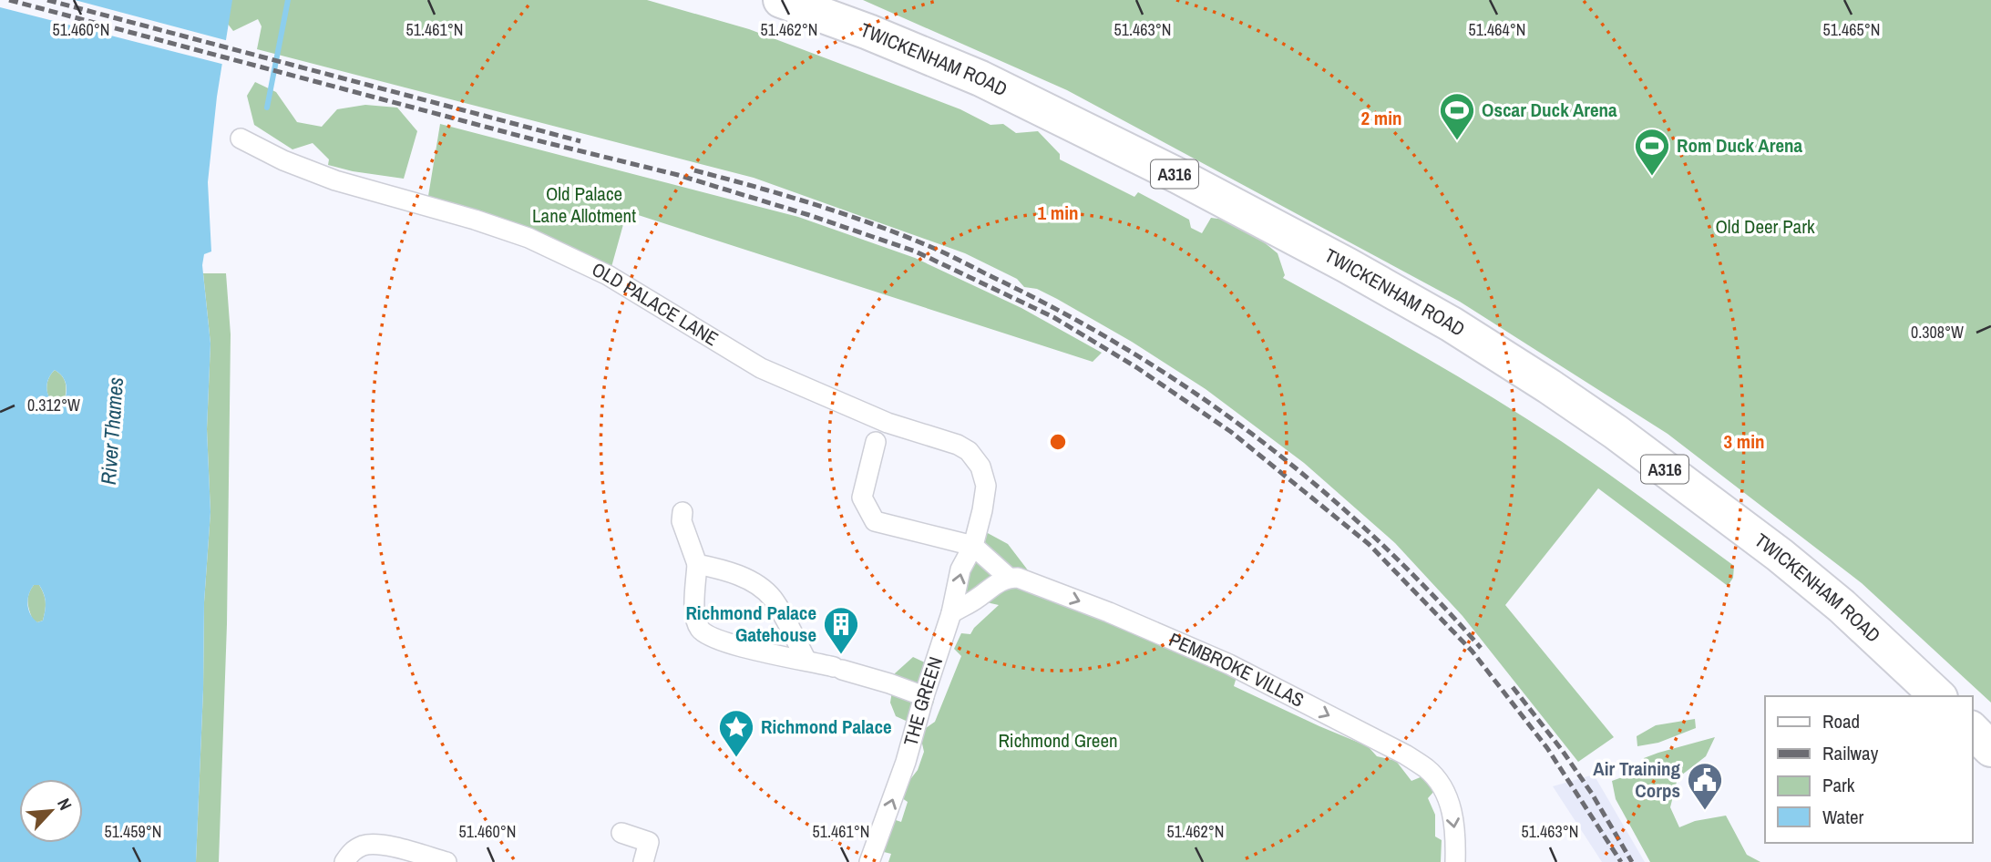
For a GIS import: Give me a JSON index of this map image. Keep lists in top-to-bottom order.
{
  "streets": {
    "highway": ["TWICKENHAM ROAD", "A316"],
    "street": ["OLD PALACE LANE", "PEMBROKE VILLAS", "THE GREEN"]
  },
  "crossings": [
    ["OLD PALACE LANE", "THE GREEN"]
  ],
  "one_way": ["PEMBROKE VILLAS", "THE GREEN"],
  "water": ["River Thames"],
  "parks": ["Old Palace Lane Allotment", "Old Deer Park", "Richmond Green"],
  "places": {
    "sports": ["Oscar Duck Arena", "Rom Duck Arena"],
    "building": ["Richmond Palace Gatehouse"],
    "place": ["Richmond Palace"],
    "public building": ["Air Training Corps"]
  },
  "legend": [
    "Road",
    "Railway",
    "Park",
    "Water"
  ],
  "north": "top right",
  "coordinates": [
    "51.460°N",
    "51.461°N",
    "51.462°N",
    "51.463°N",
    "51.464°N",
    "51.465°N",
    "0.308°W",
    "0.312°W",
    "51.459°N"
  ],
  "rings": ["2 min", "1 min", "3 min"]
}
